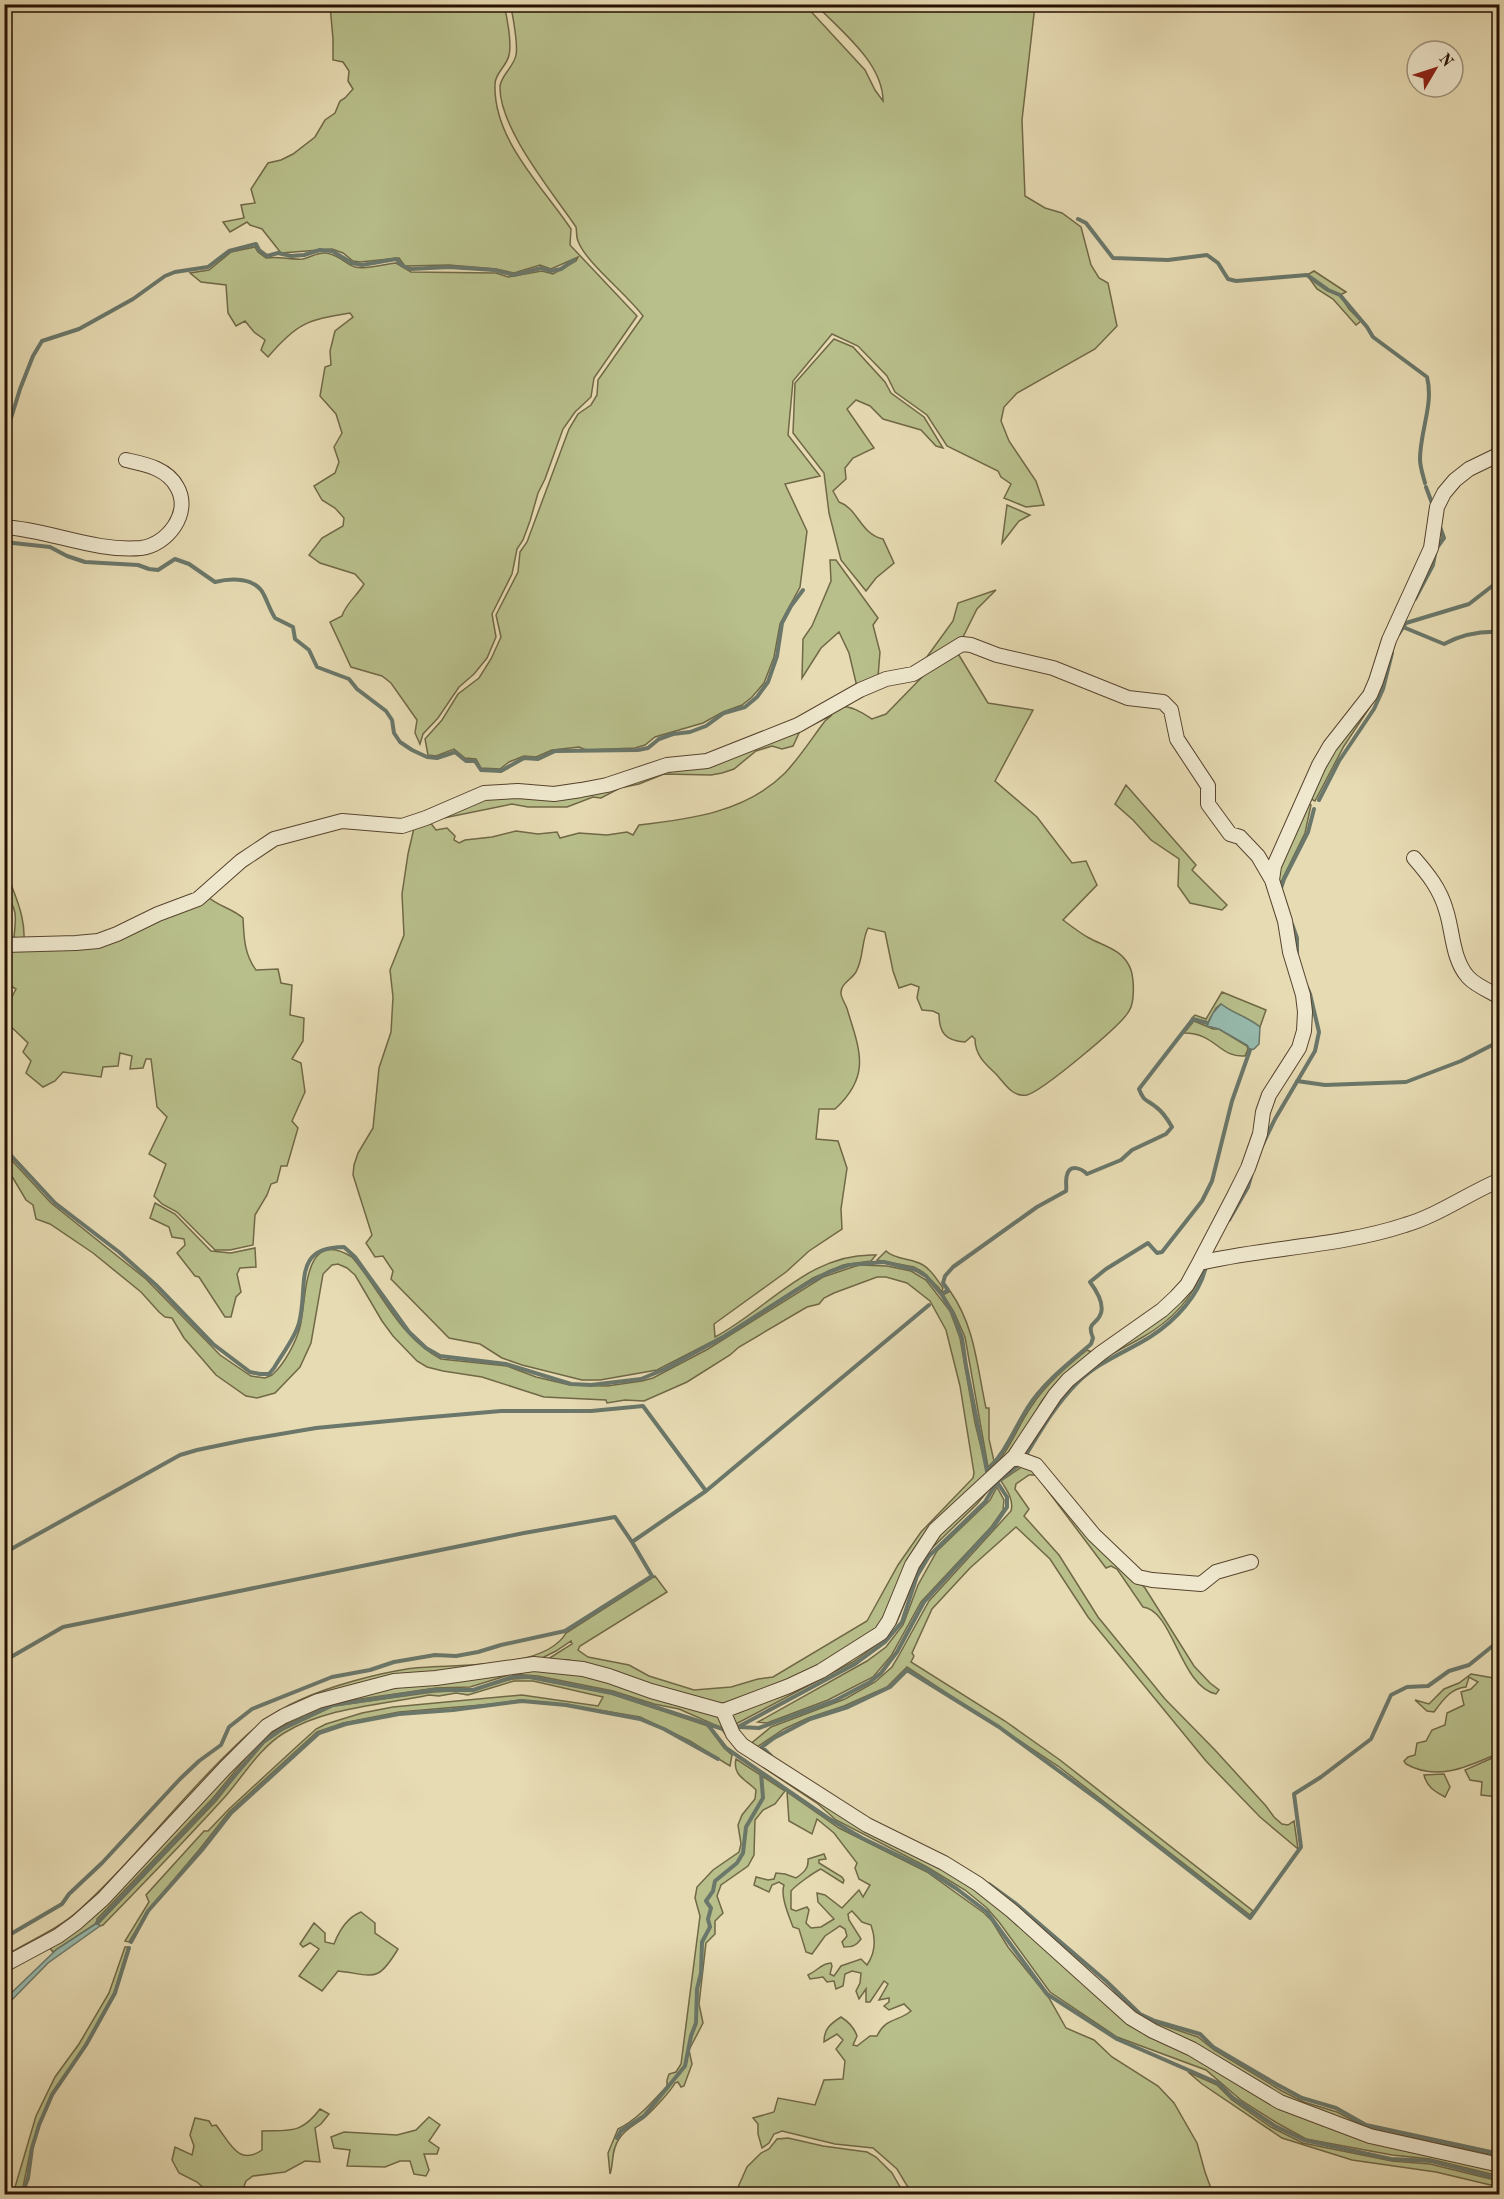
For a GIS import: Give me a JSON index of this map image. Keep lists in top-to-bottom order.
{
  "north": "top right"
}
